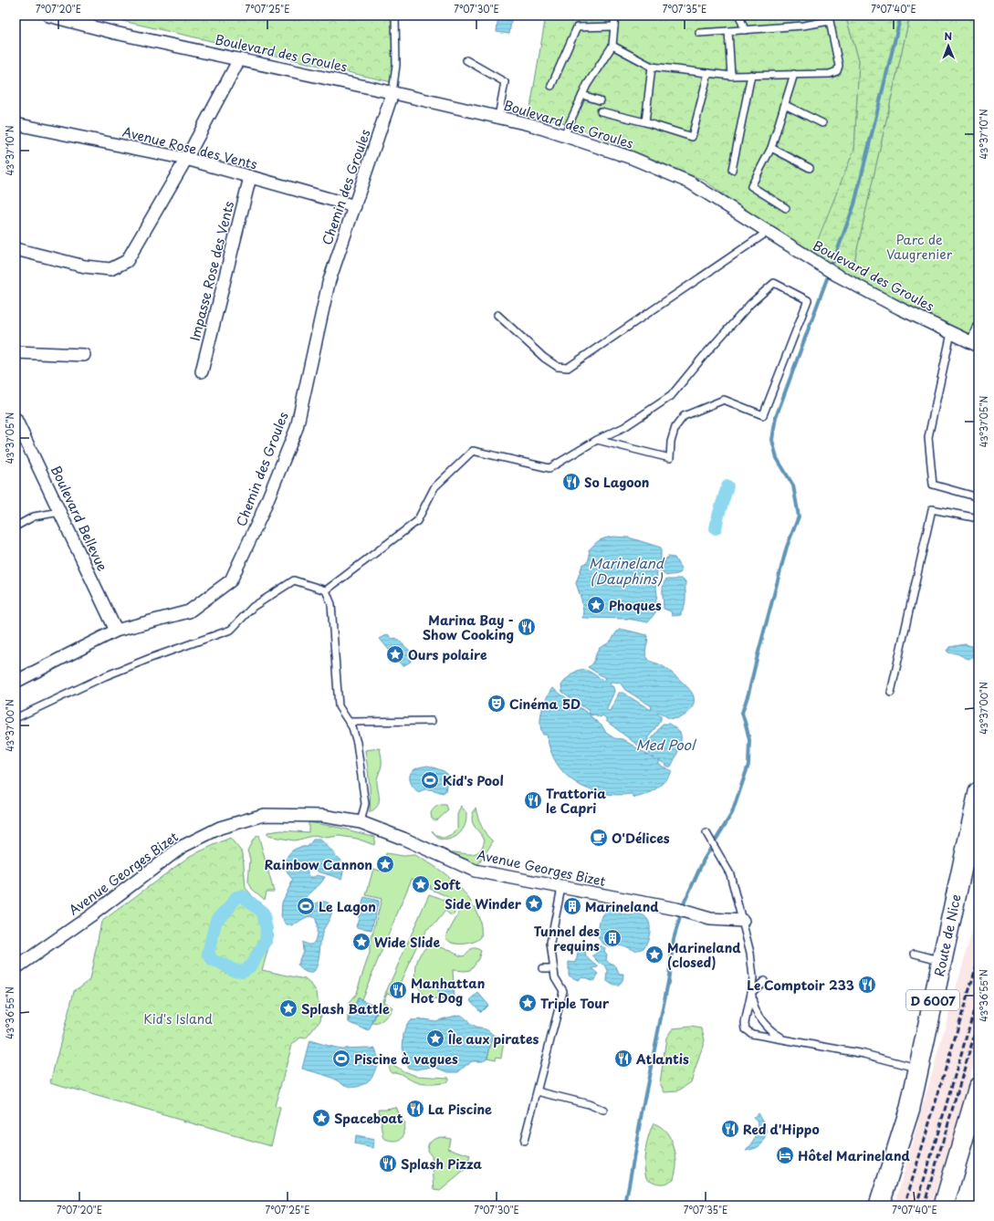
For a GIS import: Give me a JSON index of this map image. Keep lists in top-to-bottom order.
{
  "streets": {
    "main road": ["Route de Nice", "D 6007"],
    "street": [
      "Boulevard des Groules",
      "Avenue Rose des Vents",
      "Chemin des Groules",
      "Impasse Rose des Vents",
      "Boulevard Bellevue",
      "Avenue Georges Bizet"
    ]
  },
  "crossings": [
    ["Boulevard des Groules", "Chemin des Groules"],
    ["Avenue Rose des Vents", "Chemin des Groules"],
    ["Avenue Rose des Vents", "Impasse Rose des Vents"],
    ["Chemin des Groules", "Boulevard Bellevue"]
  ],
  "water": ["Marineland (Dauphins)", "Med Pool"],
  "parks": ["Parc de Vaugrenier", "Kid's Island"],
  "places": {
    "restaurant": [
      "So Lagoon",
      "Marina Bay - Show Cooking",
      "Trattoria le Capri",
      "Le Comptoir 233",
      "Manhattan Hot Dog",
      "Atlantis",
      "La Piscine",
      "Red d'Hippo",
      "Splash Pizza"
    ],
    "place": [
      "Phoques",
      "Ours polaire",
      "Rainbow Cannon",
      "Soft",
      "Side Winder",
      "Wide Slide",
      "Marineland (closed)",
      "Triple Tour",
      "Splash Battle",
      "Île aux pirates",
      "Spaceboat"
    ],
    "theatre": ["Cinéma 5D"],
    "sports": ["Kid's Pool", "Le Lagon", "Piscine à vagues"],
    "cafe": ["O'Délices"],
    "building": ["Marineland", "Tunnel des requins"],
    "hotel": ["Hôtel Marineland"]
  },
  "north": "top",
  "coordinates": [
    "7°07'20\"E",
    "7°07'25\"E",
    "7°07'30\"E",
    "7°07'35\"E",
    "7°07'40\"E",
    "43°37'10\"N",
    "43°37'05\"N",
    "43°37'00\"N",
    "43°36'55\"N"
  ]
}
